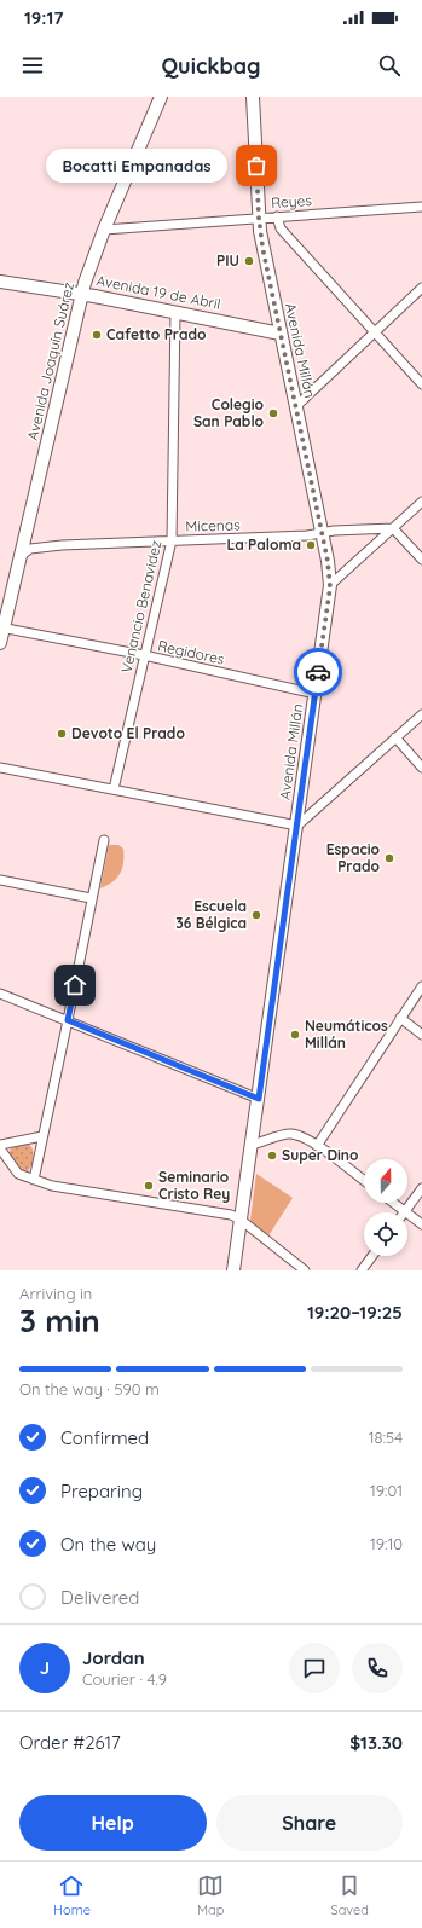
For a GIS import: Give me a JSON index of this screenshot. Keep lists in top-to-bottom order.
{
  "streets": {
    "main road": ["Avenida 19 de Abril", "Avenida Millán", "Avenida Joaquín Suárez"],
    "street": [
      "Reyes",
      "Micenas",
      "Venancio Benavidez",
      "Regidores"
    ]
  },
  "crossings": [
    ["Reyes", "Avenida Millán"],
    ["Reyes", "Avenida Joaquín Suárez"],
    ["Avenida 19 de Abril", "Avenida Millán"],
    ["Avenida 19 de Abril", "Avenida Joaquín Suárez"],
    ["Avenida 19 de Abril", "Venancio Benavidez"],
    ["Avenida Millán", "Micenas"],
    ["Avenida Millán", "Regidores"],
    ["Avenida Joaquín Suárez", "Micenas"],
    ["Avenida Joaquín Suárez", "Regidores"],
    ["Micenas", "Venancio Benavidez"],
    ["Venancio Benavidez", "Regidores"]
  ],
  "places": [
    "Bocatti Empanadas",
    "PIU",
    "Cafetto Prado",
    "Colegio San Pablo",
    "La Paloma",
    "Devoto El Prado",
    "Espacio Prado",
    "Escuela 36 Bélgica",
    "Neumáticos Millán",
    "Super Dino",
    "Seminario Cristo Rey"
  ],
  "north": "top",
  "page": {
    "status": "19:17",
    "header": "Quickbag",
    "bubble": "Bocatti Empanadas",
    "heading": ["3 min", "Arriving in", "19:20–19:25"],
    "panel": [
      "Jordan",
      "Courier · 4.9",
      "Order #2617",
      "$13.30"
    ],
    "bar": "On the way · 590 m",
    "list": [
      ["Confirmed", "18:54"],
      ["Preparing", "19:01"],
      ["On the way", "19:10"],
      "Delivered"
    ],
    "round": "J",
    "buttons": ["Help", "Share"],
    "tabs": ["Home", "Map", "Saved"]
  }
}
